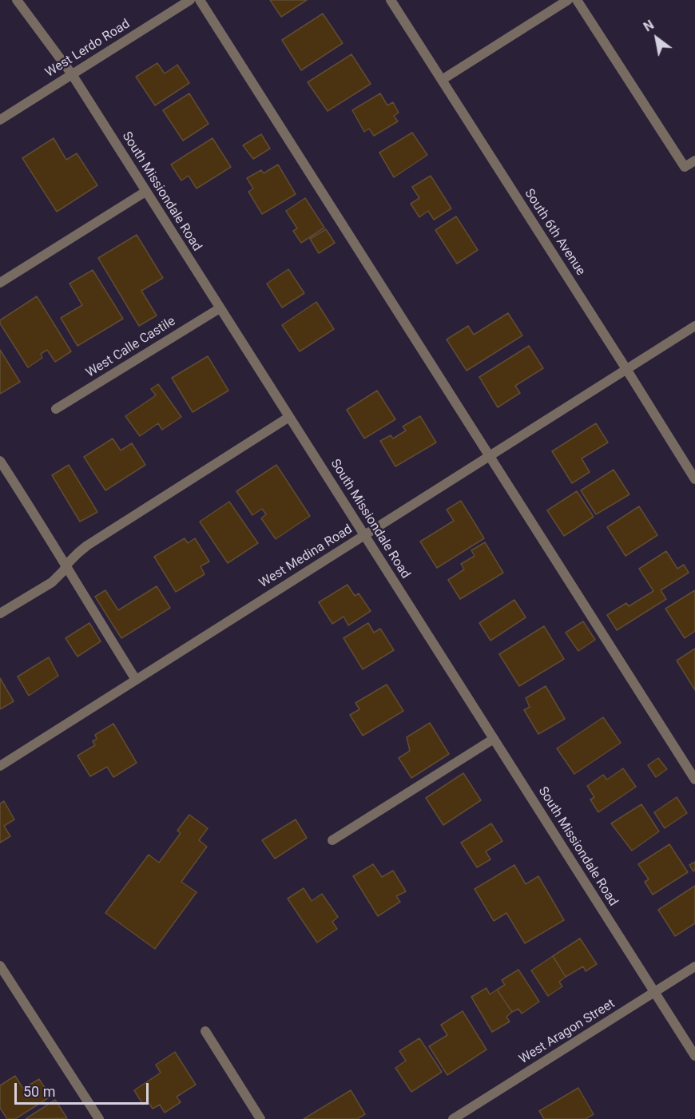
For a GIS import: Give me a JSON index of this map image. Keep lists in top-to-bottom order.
{
  "streets": {
    "street": [
      "West Lerdo Road",
      "South Missiondale Road",
      "South 6th Avenue",
      "West Calle Castile",
      "West Medina Road",
      "West Aragon Street"
    ]
  },
  "crossings": [
    ["West Lerdo Road", "South Missiondale Road"],
    ["South Missiondale Road", "West Calle Castile"],
    ["South Missiondale Road", "West Medina Road"],
    ["South Missiondale Road", "West Aragon Street"],
    ["South 6th Avenue", "West Medina Road"]
  ],
  "scale_bar": "50 m",
  "north": "top left"
}
